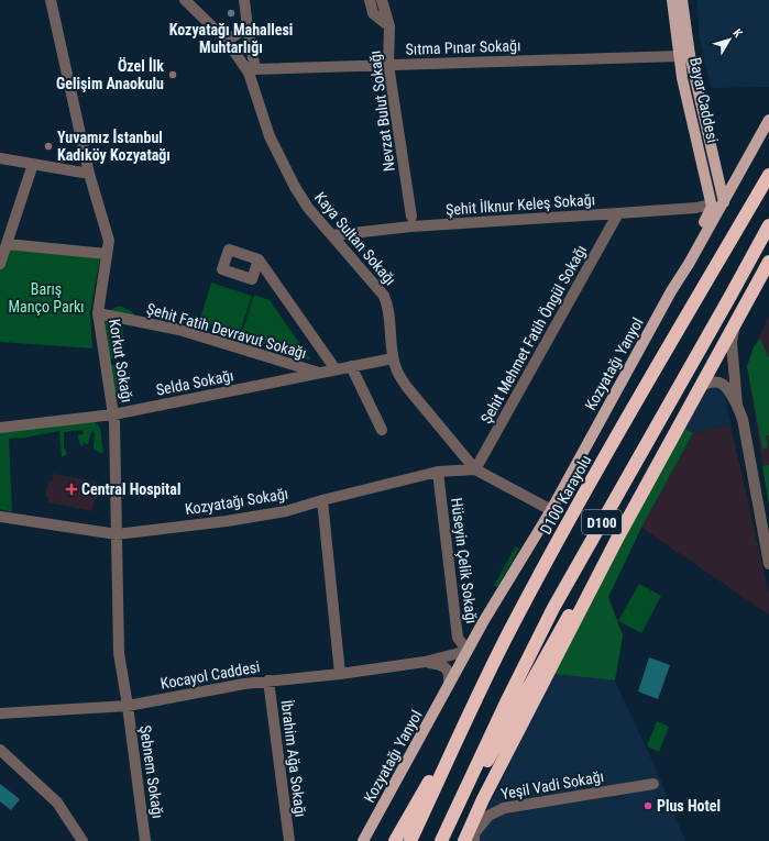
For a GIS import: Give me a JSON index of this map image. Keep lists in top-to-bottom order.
{
  "streets": {
    "highway": ["D100 Karayolu", "D100"],
    "main road": ["Bayar Caddesi", "Kozyatağı Yanyol"],
    "street": [
      "Sıtma Pınar Sokağı",
      "Nevzat Bulut Sokağı",
      "Şehit İlknur Keleş Sokağı",
      "Kaya Sultan Sokağı",
      "Şehit Fatih Devravut Sokağı",
      "Şehit Mehmet Fatih Öngül Sokağı",
      "Korkut Sokağı",
      "Selda Sokağı",
      "Kozyatağı Sokağı",
      "Hüseyin Çelik Sokağı",
      "Kocayol Caddesi",
      "İbrahim Ağa Sokağı",
      "Şebnem Sokağı",
      "Yeşil Vadi Sokağı"
    ]
  },
  "crossings": [
    ["Sıtma Pınar Sokağı", "Bayar Caddesi"],
    ["Sıtma Pınar Sokağı", "Nevzat Bulut Sokağı"],
    ["Sıtma Pınar Sokağı", "Kaya Sultan Sokağı"],
    ["Bayar Caddesi", "Şehit İlknur Keleş Sokağı"],
    ["Bayar Caddesi", "Kozyatağı Yanyol"],
    ["Şehit İlknur Keleş Sokağı", "Kaya Sultan Sokağı"],
    ["Şehit İlknur Keleş Sokağı", "Şehit Mehmet Fatih Öngül Sokağı"],
    ["Kaya Sultan Sokağı", "Şehit Mehmet Fatih Öngül Sokağı"],
    ["Kaya Sultan Sokağı", "Kozyatağı Yanyol"],
    ["Kaya Sultan Sokağı", "Selda Sokağı"],
    ["Kaya Sultan Sokağı", "Kozyatağı Sokağı"],
    ["Şehit Fatih Devravut Sokağı", "Korkut Sokağı"],
    ["Şehit Fatih Devravut Sokağı", "Selda Sokağı"],
    ["Şehit Mehmet Fatih Öngül Sokağı", "Kozyatağı Sokağı"],
    ["Korkut Sokağı", "Selda Sokağı"],
    ["Korkut Sokağı", "Kozyatağı Sokağı"],
    ["Korkut Sokağı", "Kocayol Caddesi"],
    ["Korkut Sokağı", "Şebnem Sokağı"],
    ["Kozyatağı Yanyol", "Hüseyin Çelik Sokağı"],
    ["Kozyatağı Yanyol", "Kocayol Caddesi"],
    ["Kozyatağı Sokağı", "Hüseyin Çelik Sokağı"],
    ["D100", "Yeşil Vadi Sokağı"],
    ["Hüseyin Çelik Sokağı", "Kocayol Caddesi"],
    ["Kocayol Caddesi", "İbrahim Ağa Sokağı"],
    ["Kocayol Caddesi", "Şebnem Sokağı"]
  ],
  "parks": ["Barış Manço Parkı"],
  "places": {
    "other": [
      "Kozyatağı Mahallesi Muhtarlığı",
      "Özel İlk Gelişim Anaokulu",
      "Yuvamız İstanbul Kadıköy Kozyatağı",
      "Plus Hotel"
    ],
    "health": ["Central Hospital"]
  },
  "north": "top right"
}
